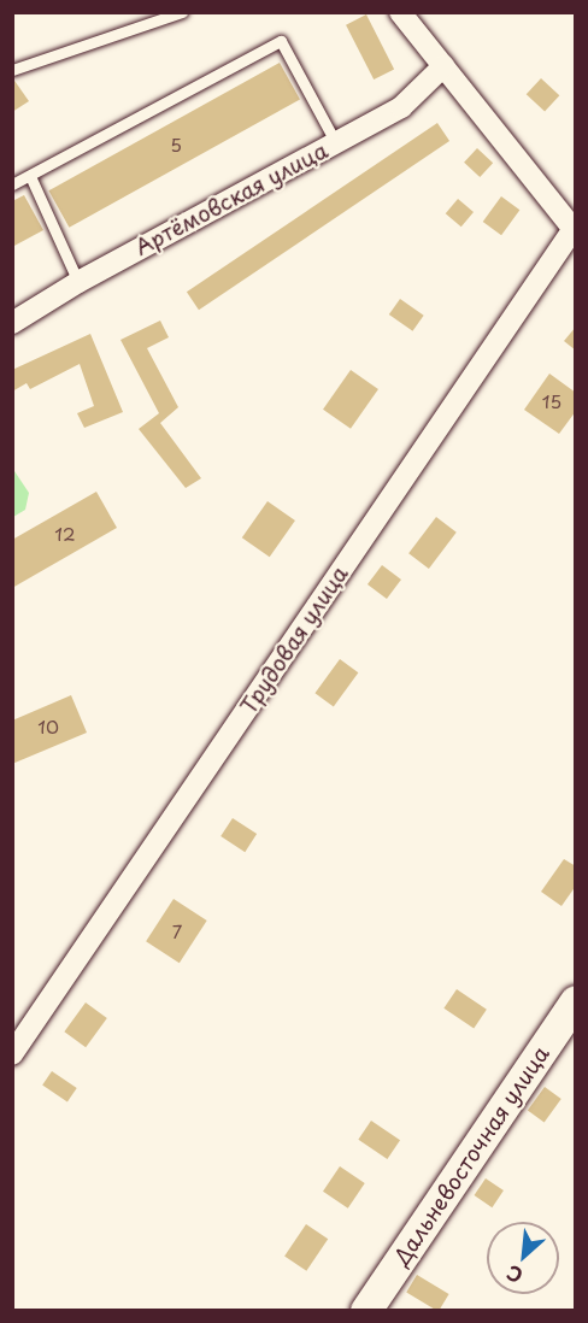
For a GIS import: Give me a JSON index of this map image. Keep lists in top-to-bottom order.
{
  "streets": {
    "main road": ["Дальневосточная улица"],
    "street": ["Артёмовская улица", "Трудовая улица"]
  },
  "house_numbers": [
    "5",
    "15",
    "12",
    "10",
    "7"
  ],
  "north": "bottom left"
}
